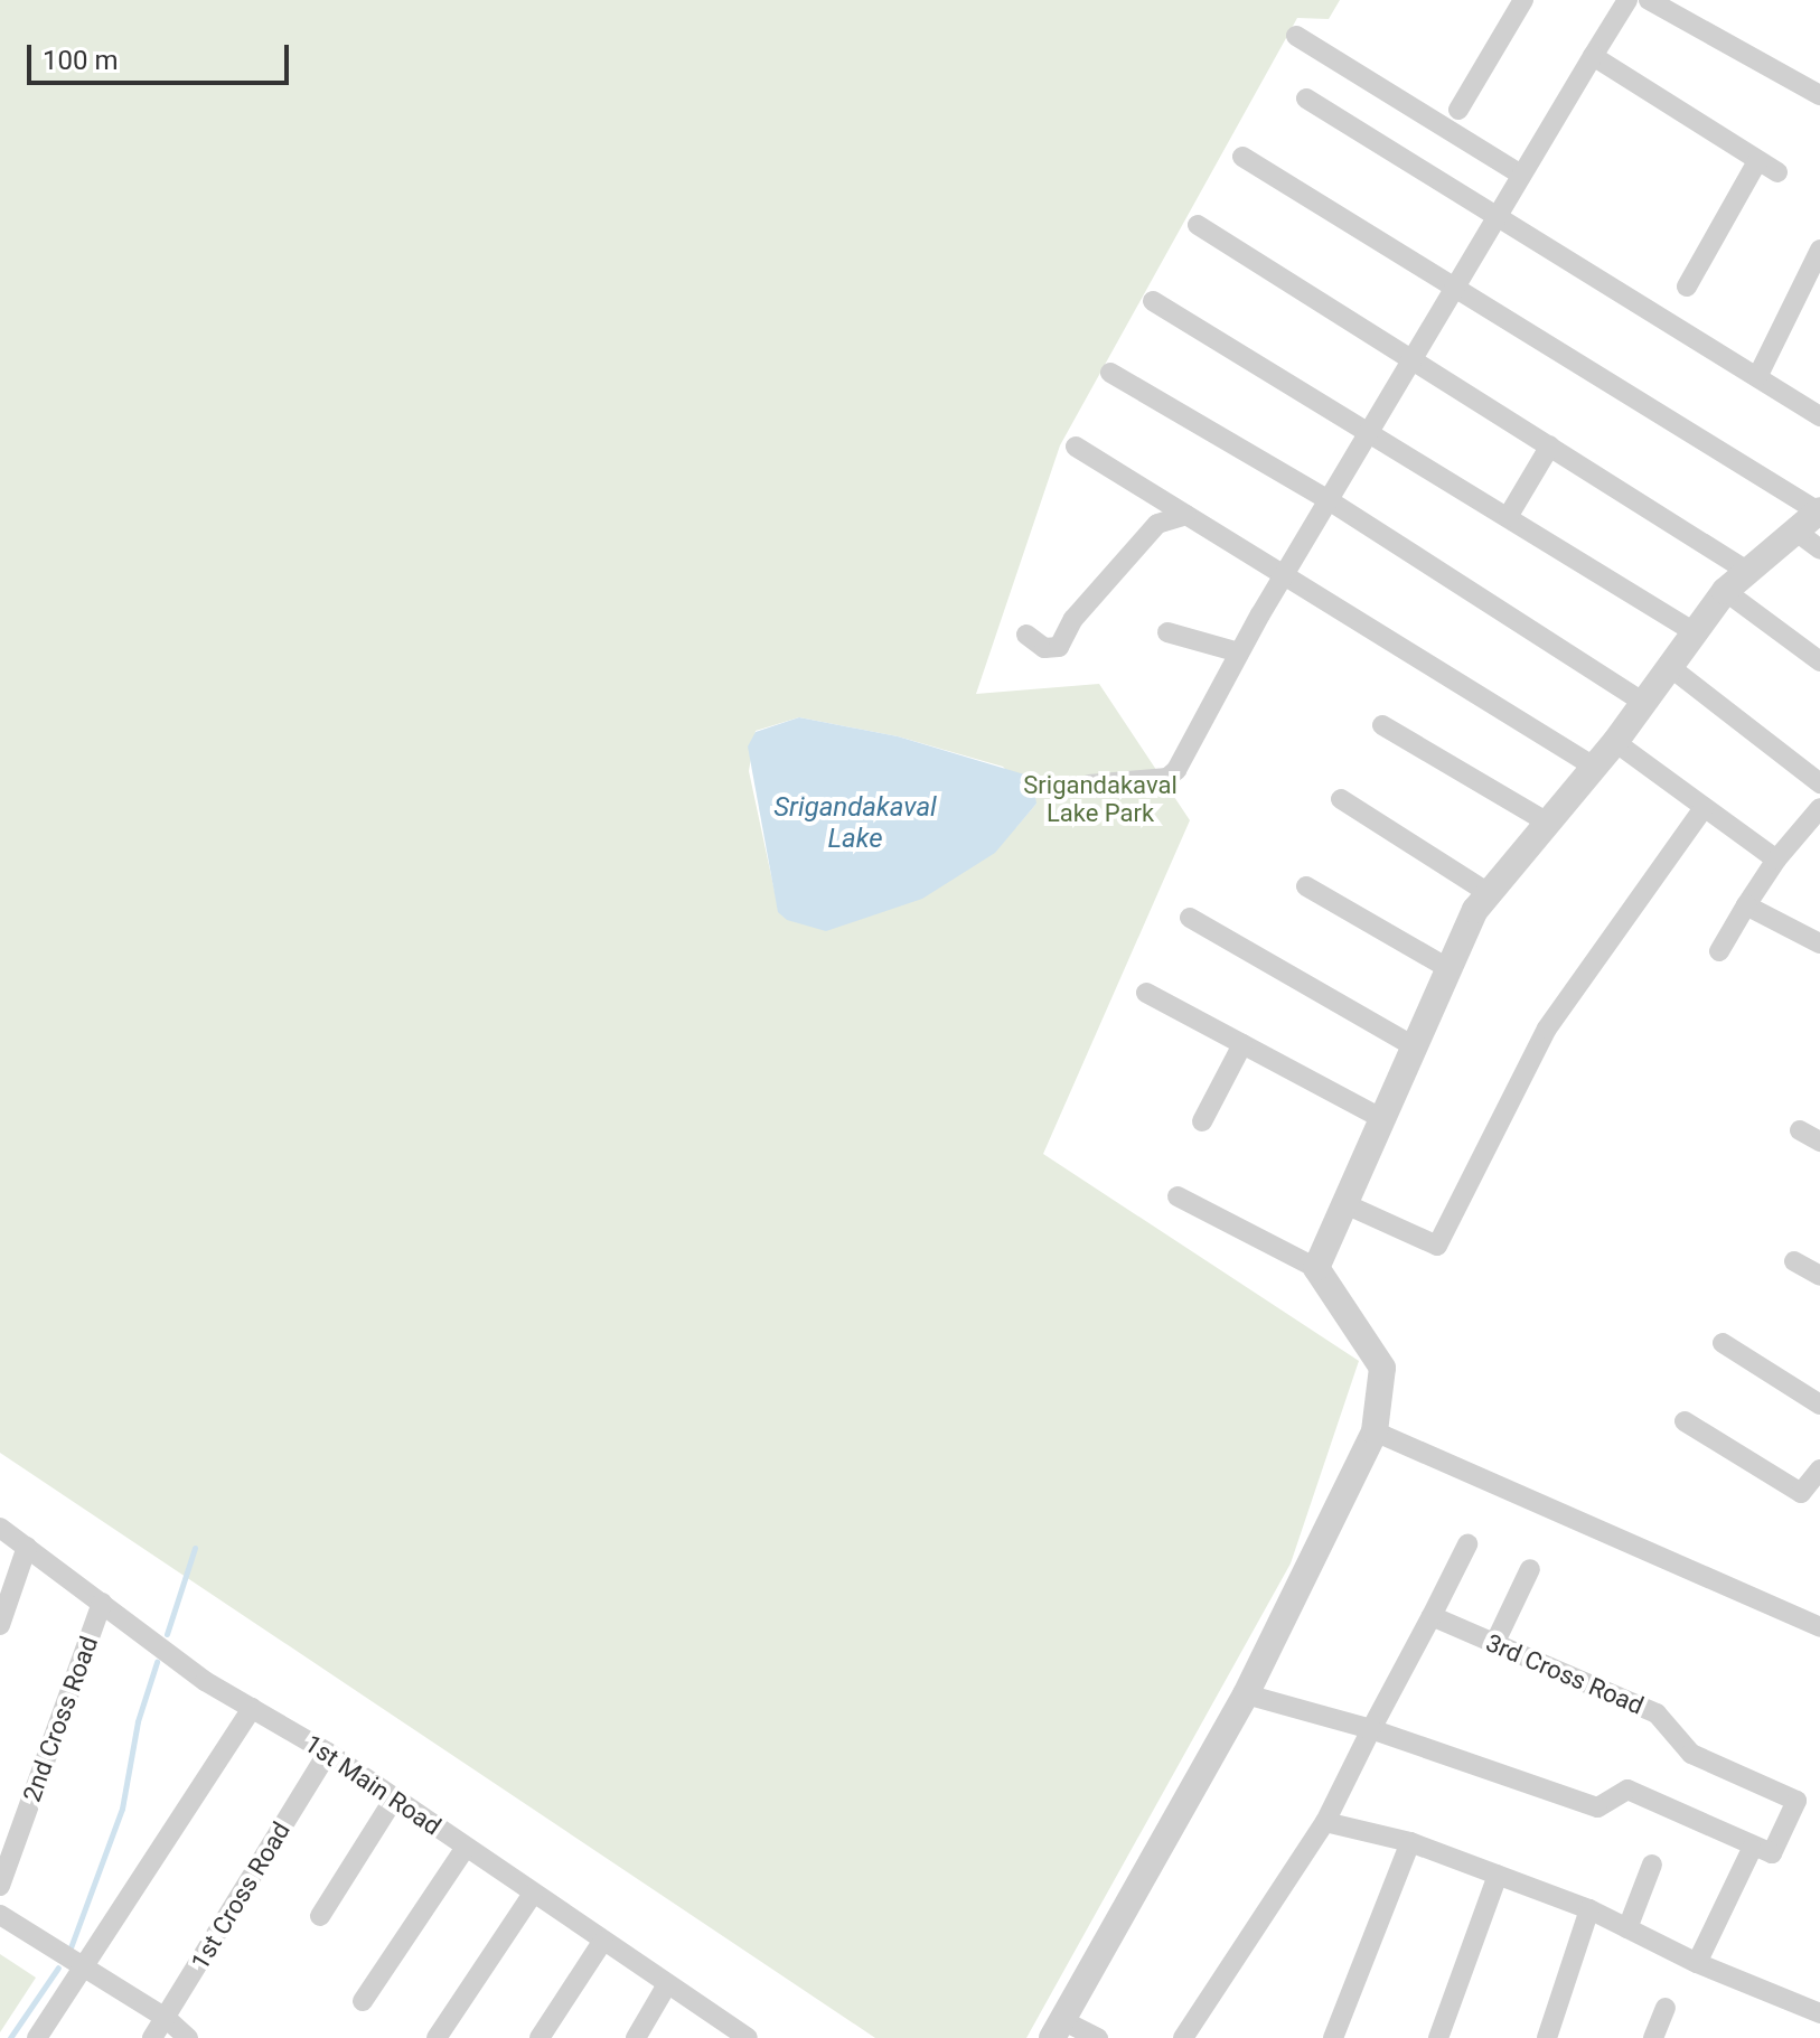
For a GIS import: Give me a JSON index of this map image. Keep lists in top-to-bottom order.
{
  "streets": {
    "street": [
      "3rd Cross Road",
      "2nd Cross Road",
      "1st Main Road",
      "1st Cross Road"
    ]
  },
  "crossings": [
    ["2nd Cross Road", "1st Main Road"],
    ["1st Main Road", "1st Cross Road"]
  ],
  "water": ["Srigandakaval Lake"],
  "parks": ["Srigandakaval Lake Park"],
  "scale_bar": "100 m"
}
